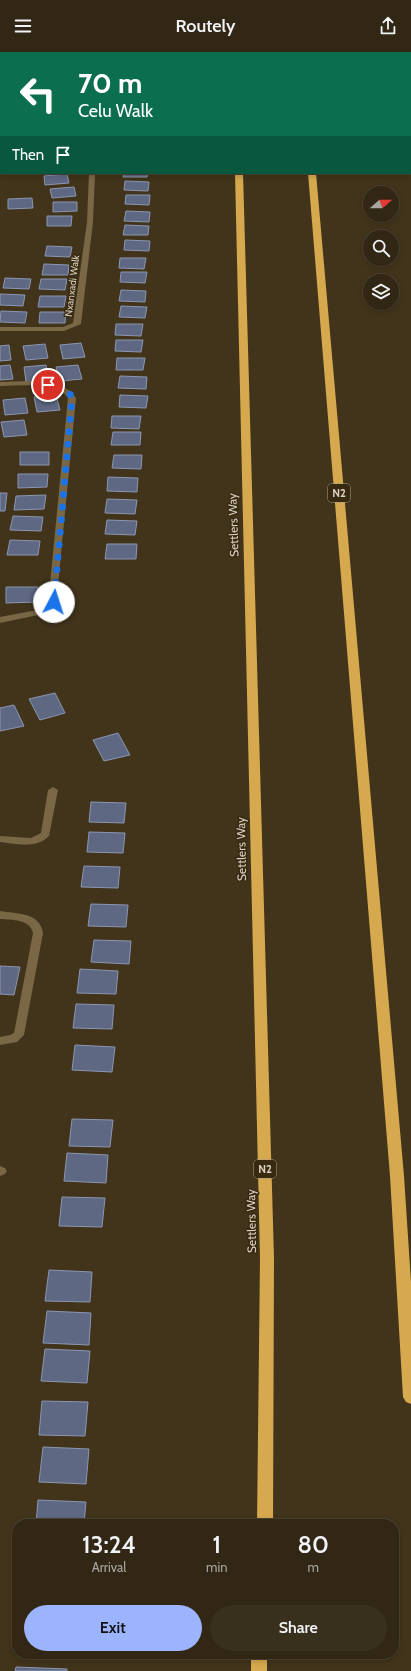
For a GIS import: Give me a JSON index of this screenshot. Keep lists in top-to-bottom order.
{
  "streets": {
    "highway": ["N2", "Settlers Way"],
    "lane": ["Nxanxadi Walk"]
  },
  "north": "right",
  "page": {
    "header": "Routely",
    "turn": ["70 m", "Celu Walk"],
    "then": "Then",
    "eta": [
      "13:24",
      "Arrival",
      "1",
      "min",
      "80",
      "m"
    ],
    "buttons": ["Exit", "Share"]
  }
}
